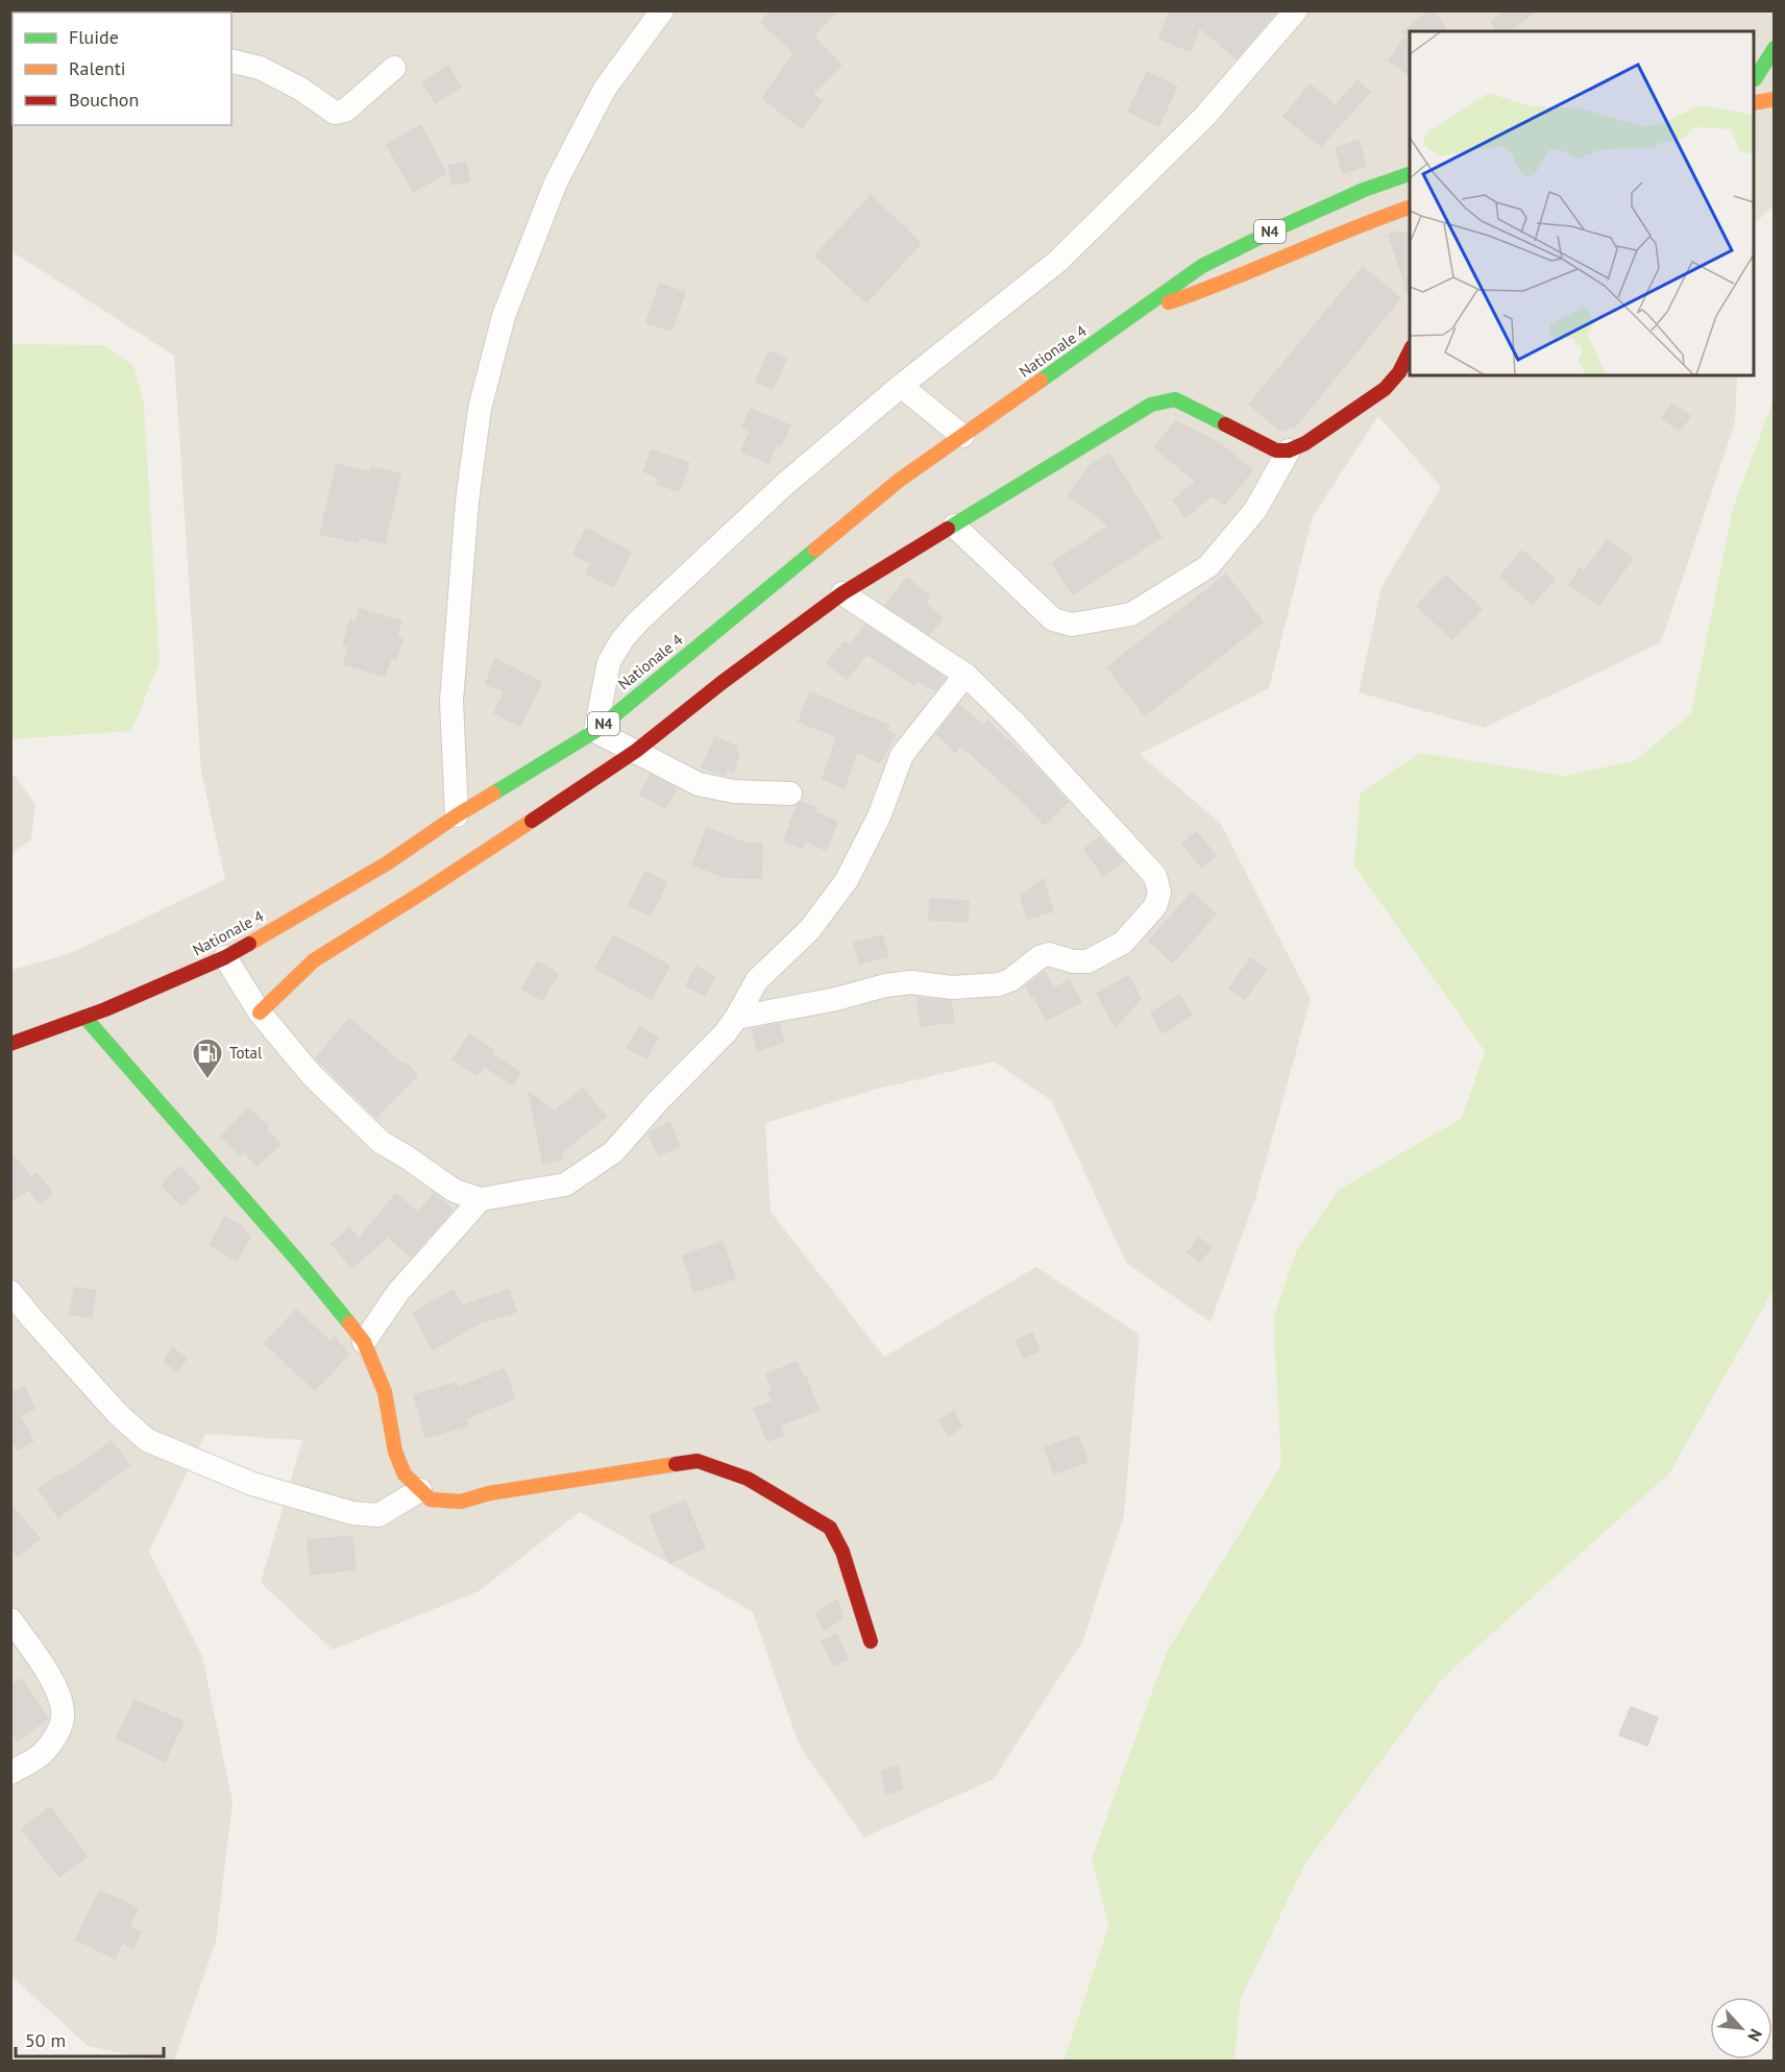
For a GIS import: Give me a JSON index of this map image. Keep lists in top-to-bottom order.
{
  "streets": {
    "main road": ["N4", "Nationale 4"]
  },
  "places": {
    "fuel station": ["Total"]
  },
  "legend": ["Fluide", "Ralenti", "Bouchon"],
  "scale_bar": "50 m",
  "north": "bottom right"
}
